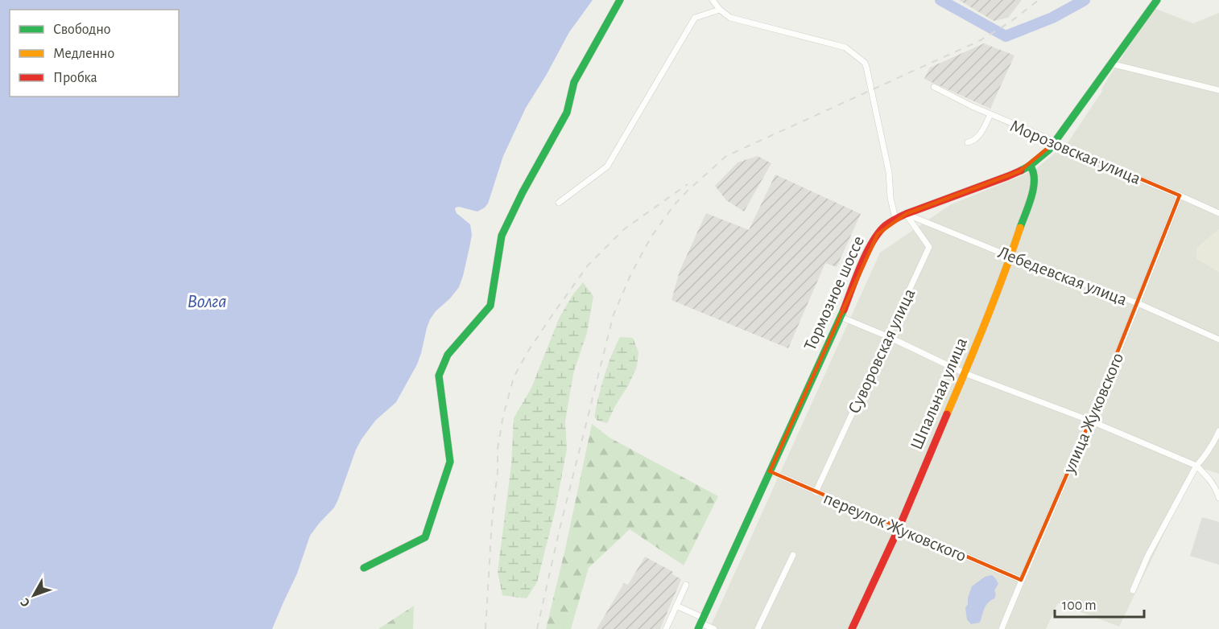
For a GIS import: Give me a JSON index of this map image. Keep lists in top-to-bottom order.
{
  "streets": {
    "street": [
      "Морозовская улица",
      "Лебедевская улица",
      "Тормозное шоссе",
      "Суворовская улица",
      "Шпальная улица",
      "улица Жуковского",
      "переулок Жуковского"
    ]
  },
  "crossings": [
    ["Морозовская улица", "Тормозное шоссе"],
    ["Морозовская улица", "улица Жуковского"],
    ["Лебедевская улица", "Тормозное шоссе"],
    ["Лебедевская улица", "Суворовская улица"],
    ["Лебедевская улица", "Шпальная улица"],
    ["Лебедевская улица", "улица Жуковского"],
    ["Тормозное шоссе", "Суворовская улица"],
    ["Тормозное шоссе", "Шпальная улица"],
    ["Тормозное шоссе", "переулок Жуковского"],
    ["Суворовская улица", "переулок Жуковского"],
    ["Шпальная улица", "переулок Жуковского"],
    ["улица Жуковского", "переулок Жуковского"]
  ],
  "water": ["Волга"],
  "legend": ["Свободно", "Медленно", "Пробка"],
  "scale_bar": "100 m",
  "north": "bottom left"
}
